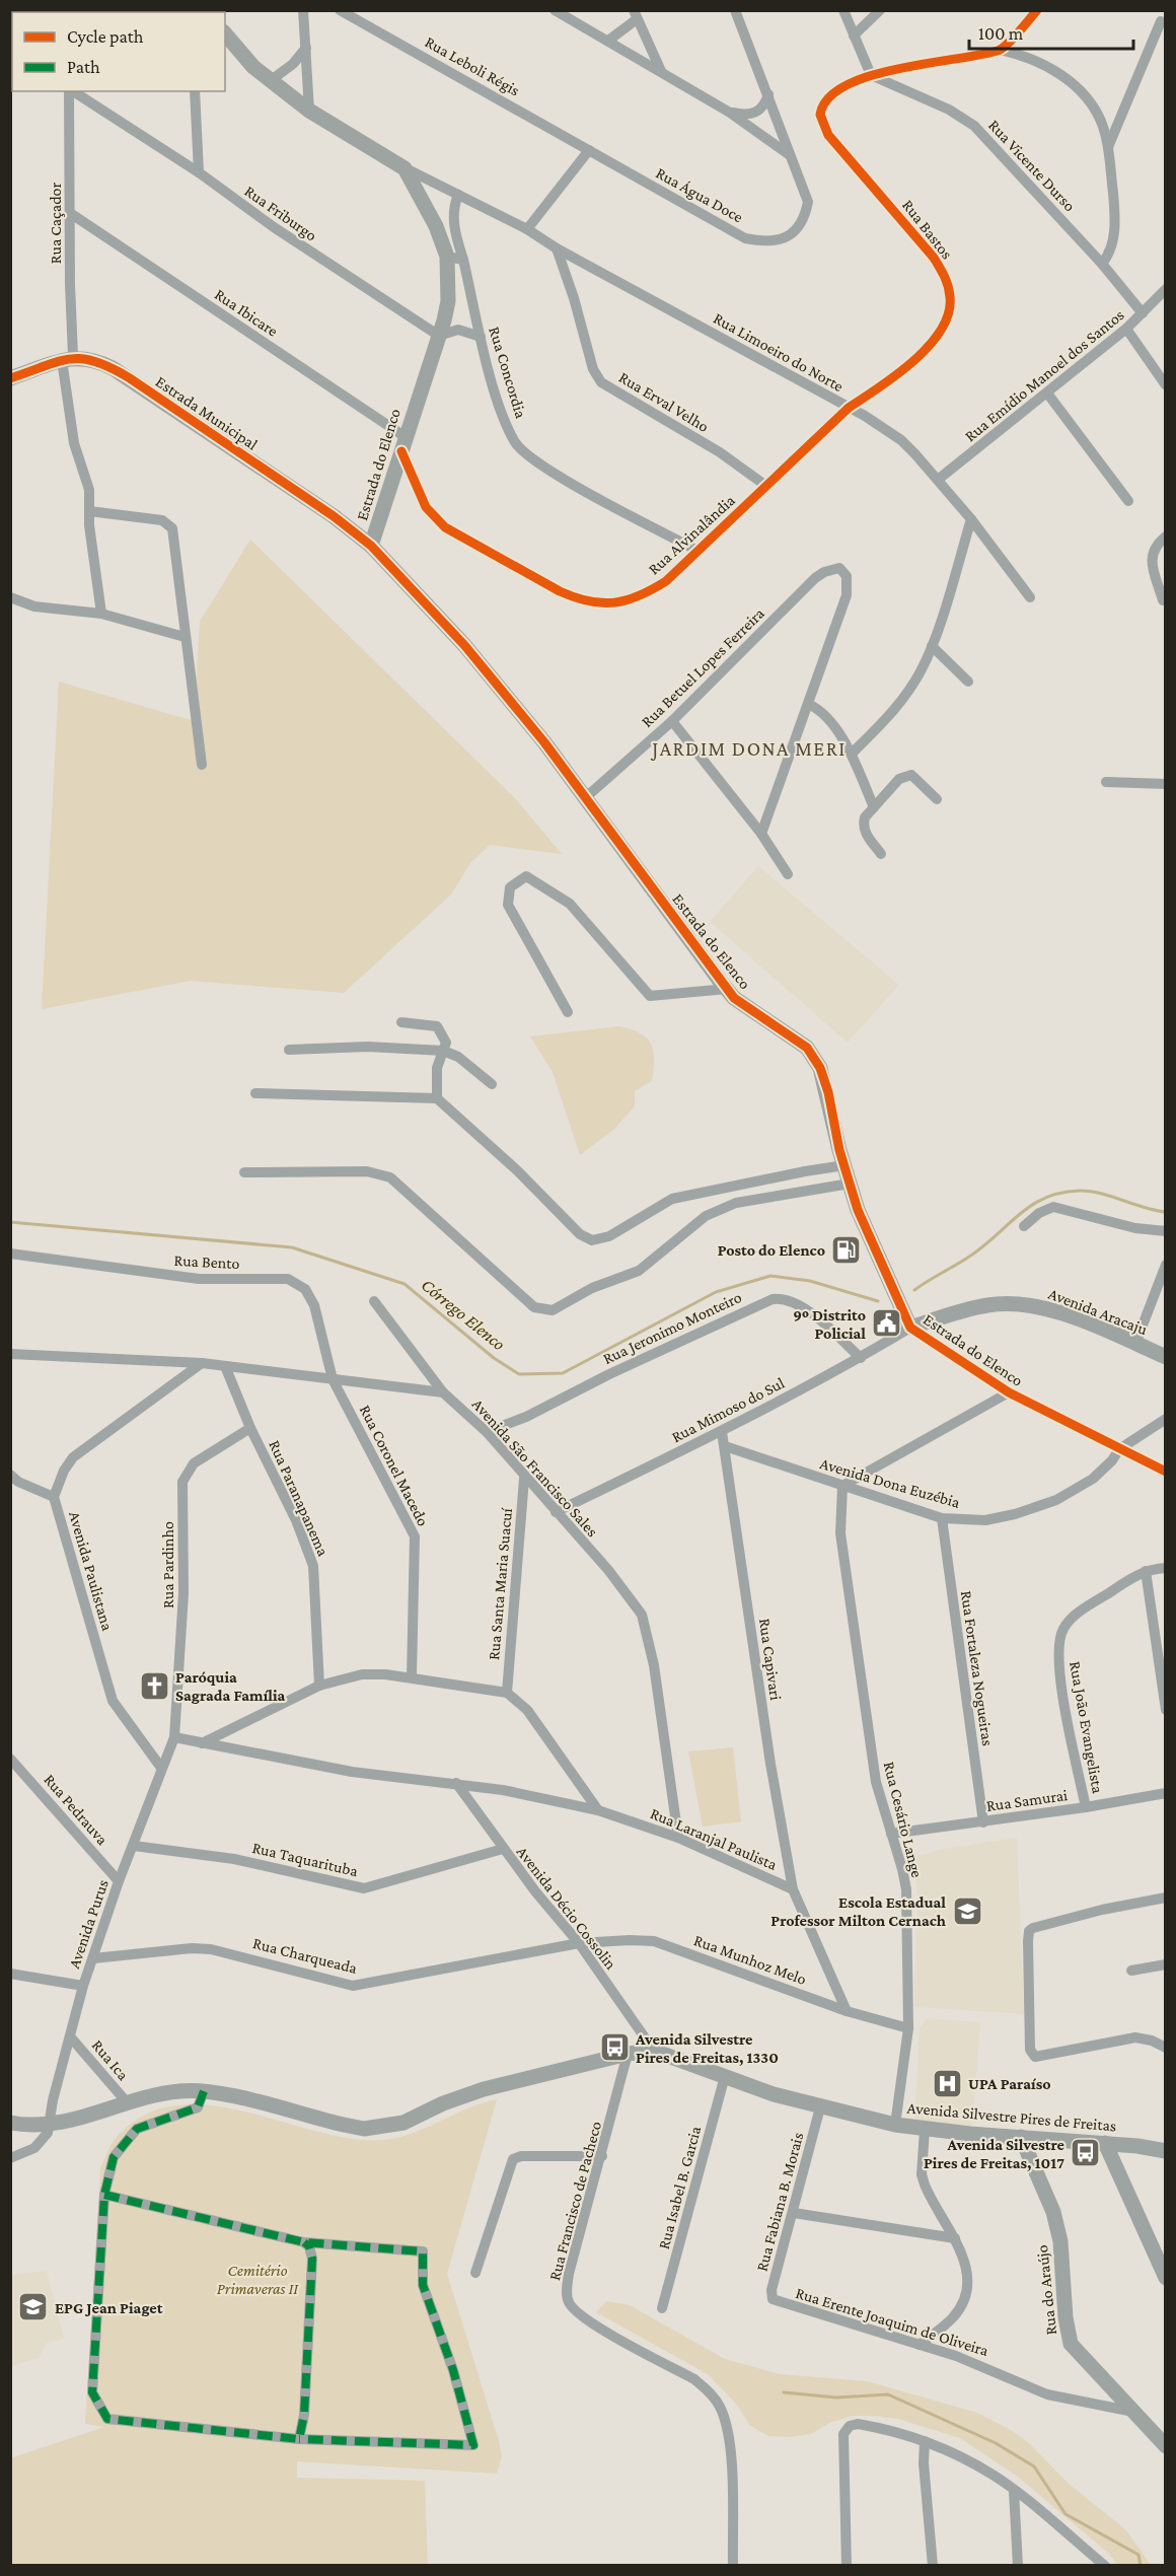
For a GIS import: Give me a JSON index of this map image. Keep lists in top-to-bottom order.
{
  "streets": {
    "street": [
      "Rua Leboli Régis",
      "Rua Vicente Durso",
      "Rua Água Doce",
      "Rua Friburgo",
      "Rua Caçador",
      "Rua Bastos",
      "Rua Ibicare",
      "Rua Limoeiro do Norte",
      "Rua Concordia",
      "Rua Emídio Manoel dos Santos",
      "Rua Erval Velho",
      "Estrada Municipal",
      "Estrada do Elenco",
      "Rua Alvinalândia",
      "Rua Betuel Lopes Ferreira",
      "Rua Bento",
      "Avenida Aracaju",
      "Rua Jeronimo Monteiro",
      "Rua Mimoso do Sul",
      "Rua Coronel Macedo",
      "Avenida São Francisco Sales",
      "Avenida Dona Euzébia",
      "Rua Paranapanema",
      "Rua Pardinho",
      "Avenida Paulistana",
      "Rua Santa Maria Suacuí",
      "Rua Capivari",
      "Rua Fortaleza Nogueiras",
      "Rua João Evangelista",
      "Rua Samurai",
      "Rua Pedrauva",
      "Rua Cesário Lange",
      "Rua Laranjal Paulista",
      "Rua Taquarituba",
      "Avenida Décio Cossolin",
      "Avenida Purus",
      "Rua Charqueada",
      "Rua Munhoz Melo",
      "Rua Ica",
      "Avenida Silvestre Pires de Freitas",
      "Rua Isabel B. Garcia",
      "Rua Francisco de Pacheco",
      "Rua Fabiana B. Morais",
      "Rua do Araújo",
      "Rua Erente Joaquim de Oliveira"
    ]
  },
  "crossings": [
    ["Rua Leboli Régis", "Rua Água Doce"],
    ["Rua Vicente Durso", "Rua Bastos"],
    ["Rua Vicente Durso", "Rua Emídio Manoel dos Santos"],
    ["Rua Friburgo", "Estrada do Elenco"],
    ["Rua Caçador", "Rua Ibicare"],
    ["Rua Caçador", "Estrada Municipal"],
    ["Rua Bastos", "Rua Limoeiro do Norte"],
    ["Rua Bastos", "Rua Alvinalândia"],
    ["Rua Ibicare", "Estrada do Elenco"],
    ["Rua Ibicare", "Rua Alvinalândia"],
    ["Rua Limoeiro do Norte", "Rua Emídio Manoel dos Santos"],
    ["Rua Limoeiro do Norte", "Rua Erval Velho"],
    ["Rua Limoeiro do Norte", "Rua Alvinalândia"],
    ["Rua Concordia", "Rua Alvinalândia"],
    ["Rua Erval Velho", "Rua Alvinalândia"],
    ["Estrada Municipal", "Estrada do Elenco"],
    ["Estrada do Elenco", "Rua Alvinalândia"],
    ["Estrada do Elenco", "Rua Betuel Lopes Ferreira"],
    ["Estrada do Elenco", "Avenida Aracaju"],
    ["Estrada do Elenco", "Rua Mimoso do Sul"],
    ["Estrada do Elenco", "Avenida Dona Euzébia"],
    ["Rua Bento", "Rua Coronel Macedo"],
    ["Avenida Aracaju", "Rua Mimoso do Sul"],
    ["Rua Jeronimo Monteiro", "Rua Mimoso do Sul"],
    ["Rua Jeronimo Monteiro", "Avenida São Francisco Sales"],
    ["Rua Mimoso do Sul", "Avenida São Francisco Sales"],
    ["Rua Mimoso do Sul", "Rua Capivari"],
    ["Avenida São Francisco Sales", "Rua Santa Maria Suacuí"],
    ["Avenida São Francisco Sales", "Rua Laranjal Paulista"],
    ["Avenida Dona Euzébia", "Rua Capivari"],
    ["Avenida Dona Euzébia", "Rua Fortaleza Nogueiras"],
    ["Avenida Dona Euzébia", "Rua Cesário Lange"],
    ["Rua Paranapanema", "Rua Pardinho"],
    ["Rua Pardinho", "Rua Laranjal Paulista"],
    ["Rua Pardinho", "Avenida Purus"],
    ["Avenida Paulistana", "Avenida Purus"],
    ["Rua Capivari", "Rua Laranjal Paulista"],
    ["Rua Fortaleza Nogueiras", "Rua Samurai"],
    ["Rua João Evangelista", "Rua Samurai"],
    ["Rua Samurai", "Rua Cesário Lange"],
    ["Rua Pedrauva", "Avenida Purus"],
    ["Rua Cesário Lange", "Rua Munhoz Melo"],
    ["Rua Cesário Lange", "Avenida Silvestre Pires de Freitas"],
    ["Rua Laranjal Paulista", "Avenida Décio Cossolin"],
    ["Rua Laranjal Paulista", "Avenida Purus"],
    ["Rua Taquarituba", "Avenida Décio Cossolin"],
    ["Rua Taquarituba", "Avenida Purus"],
    ["Avenida Décio Cossolin", "Rua Charqueada"],
    ["Avenida Décio Cossolin", "Rua Munhoz Melo"],
    ["Avenida Décio Cossolin", "Avenida Silvestre Pires de Freitas"],
    ["Avenida Purus", "Rua Charqueada"],
    ["Avenida Purus", "Rua Ica"],
    ["Avenida Purus", "Avenida Silvestre Pires de Freitas"],
    ["Rua Charqueada", "Rua Munhoz Melo"],
    ["Rua Ica", "Avenida Silvestre Pires de Freitas"],
    ["Avenida Silvestre Pires de Freitas", "Rua Isabel B. Garcia"],
    ["Avenida Silvestre Pires de Freitas", "Rua Francisco de Pacheco"],
    ["Avenida Silvestre Pires de Freitas", "Rua Fabiana B. Morais"],
    ["Avenida Silvestre Pires de Freitas", "Rua do Araújo"],
    ["Rua Fabiana B. Morais", "Rua Erente Joaquim de Oliveira"],
    ["Rua do Araújo", "Rua Erente Joaquim de Oliveira"]
  ],
  "districts": ["JARDIM DONA MERI"],
  "water": ["Córrego Elenco"],
  "parks": ["Cemitério Primaveras II"],
  "places": {
    "fuel station": ["Posto do Elenco"],
    "public building": ["9º Distrito Policial"],
    "church": ["Paróquia Sagrada Família"],
    "school or university": ["Escola Estadual Professor Milton Cernach", "EPG Jean Piaget"],
    "bus stop": ["Avenida Silvestre Pires de Freitas, 1330", "Avenida Silvestre Pires de Freitas, 1017"],
    "hospital": ["UPA Paraíso"]
  },
  "legend": ["Cycle path", "Path"],
  "scale_bar": "100 m"
}
